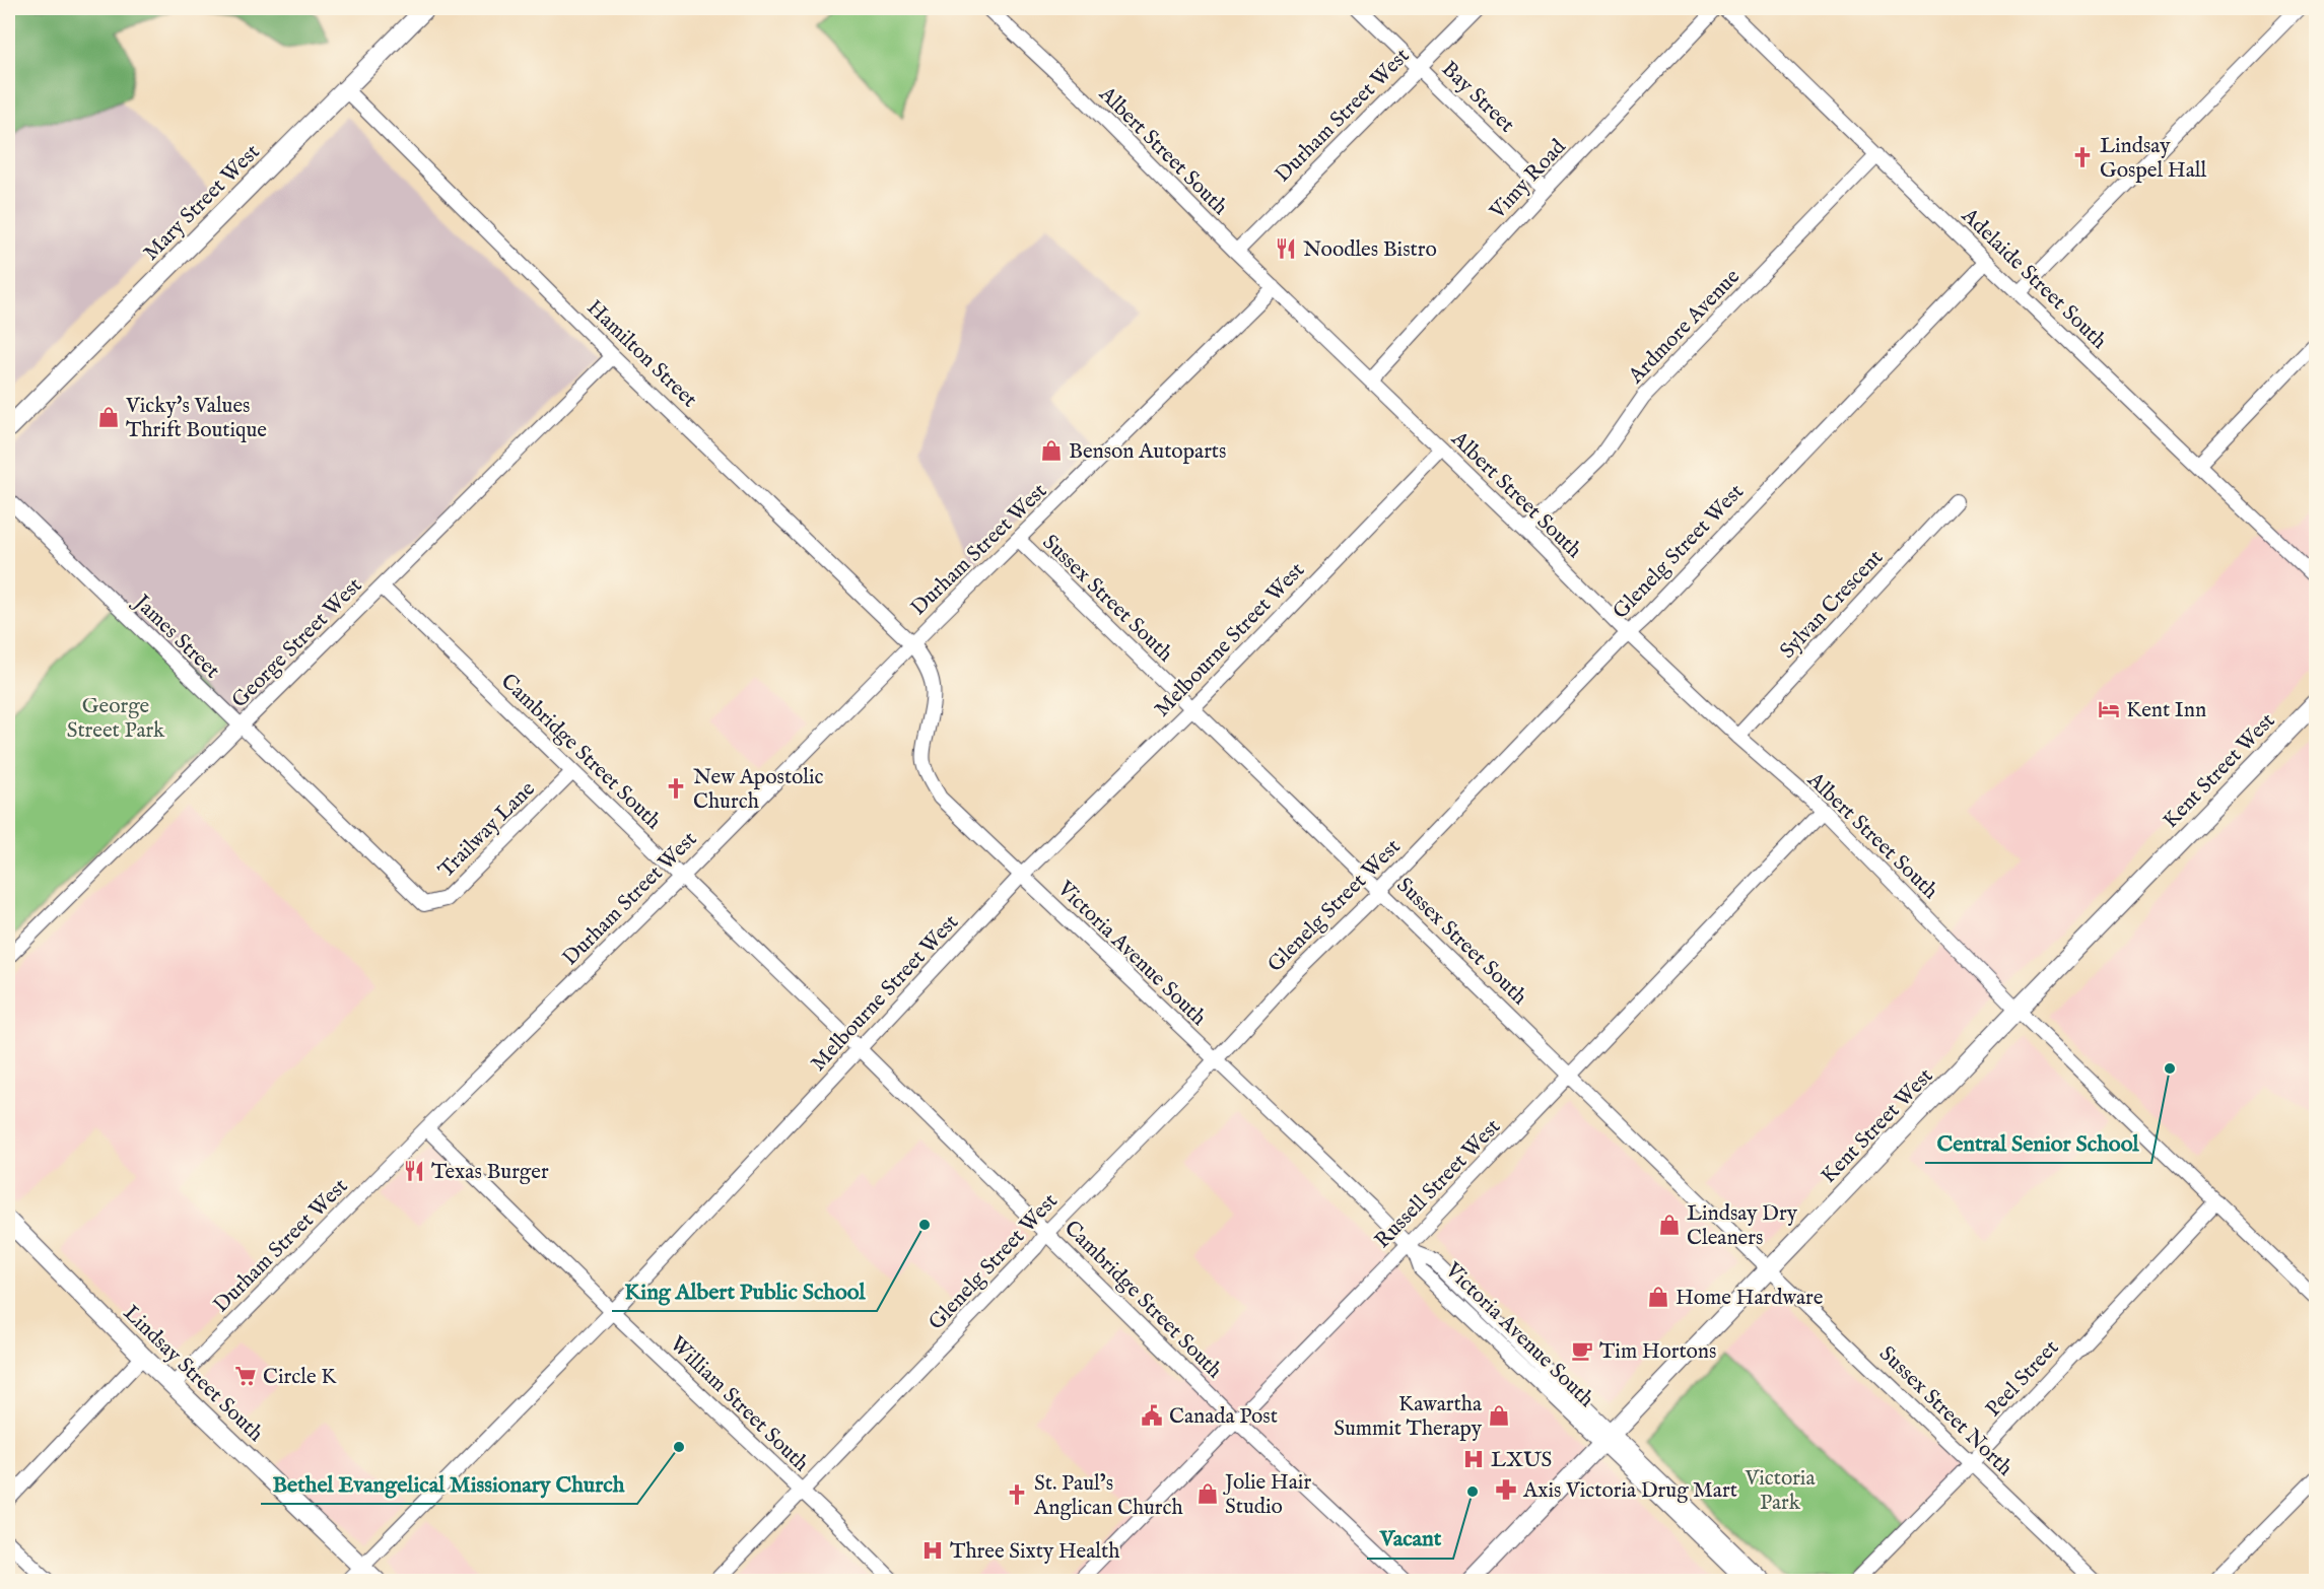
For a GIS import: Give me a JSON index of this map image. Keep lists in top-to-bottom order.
{
  "streets": {
    "main road": ["Mary Street West", "Kent Street West", "Lindsay Street South"],
    "street": [
      "Bay Street",
      "Durham Street West",
      "Albert Street South",
      "Vimy Road",
      "Adelaide Street South",
      "Ardmore Avenue",
      "Hamilton Street",
      "Glenelg Street West",
      "Sussex Street South",
      "Sylvan Crescent",
      "James Street",
      "Melbourne Street West",
      "George Street West",
      "Cambridge Street South",
      "Trailway Lane",
      "Victoria Avenue South",
      "Russell Street West",
      "Peel Street",
      "William Street South",
      "Sussex Street North"
    ]
  },
  "crossings": [
    ["Bay Street", "Durham Street West"],
    ["Bay Street", "Vimy Road"],
    ["Durham Street West", "Albert Street South"],
    ["Durham Street West", "Hamilton Street"],
    ["Durham Street West", "Sussex Street South"],
    ["Durham Street West", "Cambridge Street South"],
    ["Durham Street West", "Victoria Avenue South"],
    ["Durham Street West", "Lindsay Street South"],
    ["Durham Street West", "William Street South"],
    ["Albert Street South", "Vimy Road"],
    ["Albert Street South", "Ardmore Avenue"],
    ["Albert Street South", "Glenelg Street West"],
    ["Albert Street South", "Sylvan Crescent"],
    ["Albert Street South", "Melbourne Street West"],
    ["Albert Street South", "Kent Street West"],
    ["Albert Street South", "Russell Street West"],
    ["Albert Street South", "Peel Street"],
    ["Mary Street West", "Hamilton Street"],
    ["Adelaide Street South", "Ardmore Avenue"],
    ["Adelaide Street South", "Glenelg Street West"],
    ["Hamilton Street", "George Street West"],
    ["Hamilton Street", "Victoria Avenue South"],
    ["Glenelg Street West", "Sussex Street South"],
    ["Glenelg Street West", "Cambridge Street South"],
    ["Glenelg Street West", "Victoria Avenue South"],
    ["Glenelg Street West", "William Street South"],
    ["Sussex Street South", "Melbourne Street West"],
    ["Sussex Street South", "Kent Street West"],
    ["Sussex Street South", "Russell Street West"],
    ["Sussex Street South", "Sussex Street North"],
    ["James Street", "George Street West"],
    ["James Street", "Trailway Lane"],
    ["Melbourne Street West", "Cambridge Street South"],
    ["Melbourne Street West", "Victoria Avenue South"],
    ["Melbourne Street West", "Lindsay Street South"],
    ["Melbourne Street West", "William Street South"],
    ["George Street West", "Cambridge Street South"],
    ["Cambridge Street South", "Trailway Lane"],
    ["Cambridge Street South", "Russell Street West"],
    ["Kent Street West", "Victoria Avenue South"],
    ["Kent Street West", "Sussex Street North"],
    ["Victoria Avenue South", "Russell Street West"],
    ["Peel Street", "Sussex Street North"]
  ],
  "parks": ["George Street Park", "Victoria Park"],
  "places": {
    "church": ["Lindsay Gospel Hall", "New Apostolic Church", "St. Paul’s Anglican Church"],
    "restaurant": ["Noodles Bistro", "Texas Burger"],
    "shop": [
      "Vicky's Values Thrift Boutique",
      "Benson Autoparts",
      "Lindsay Dry Cleaners",
      "Home Hardware",
      "Kawartha Summit Therapy",
      "Jolie Hair Studio"
    ],
    "hotel": ["Kent Inn"],
    "other": [
      "Central Senior School",
      "King Albert Public School",
      "Bethel Evangelical Missionary Church",
      "Vacant"
    ],
    "cafe": ["Tim Hortons"],
    "supermarket": ["Circle K"],
    "public building": ["Canada Post"],
    "hospital": ["LXUS", "Three Sixty Health"],
    "pharmacy": ["Axis Victoria Drug Mart"]
  }
}
